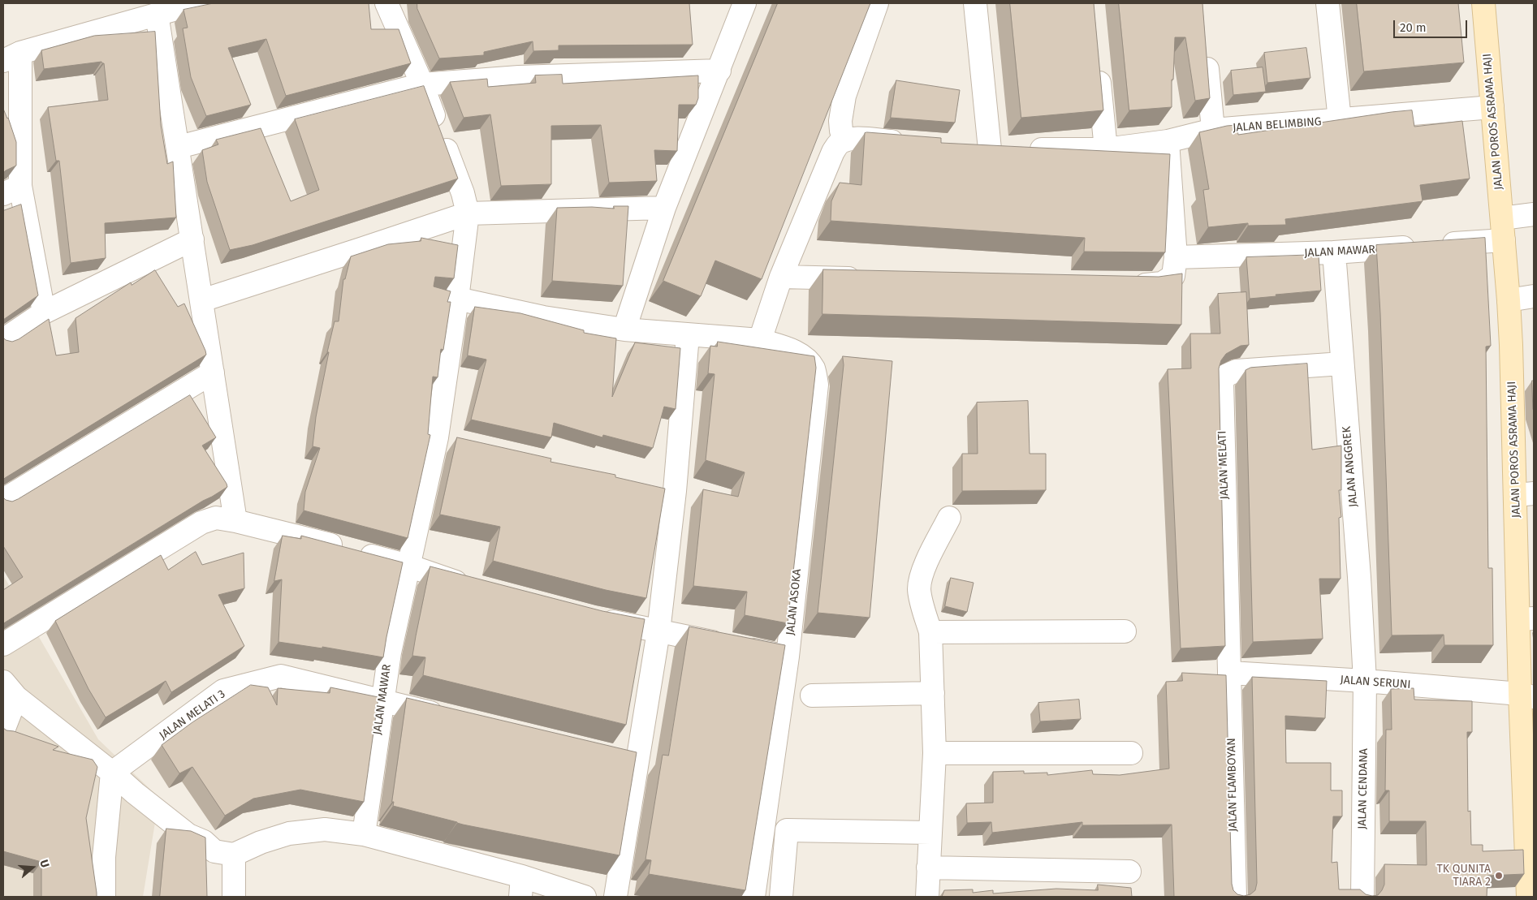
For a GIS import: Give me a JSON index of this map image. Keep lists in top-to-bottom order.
{
  "streets": {
    "street": [
      "JALAN POROS ASRAMA HAJI",
      "JALAN BELIMBING",
      "JALAN MAWAR",
      "JALAN MELATI",
      "JALAN ANGGREK",
      "JALAN ASOKA",
      "JALAN SERUNI",
      "JALAN MELATI 3",
      "JALAN FLAMBOYAN",
      "JALAN CENDANA"
    ]
  },
  "crossings": [
    ["JALAN POROS ASRAMA HAJI", "JALAN BELIMBING"],
    ["JALAN POROS ASRAMA HAJI", "JALAN MAWAR"],
    ["JALAN POROS ASRAMA HAJI", "JALAN SERUNI"],
    ["JALAN MAWAR", "JALAN ANGGREK"],
    ["JALAN MAWAR", "JALAN ASOKA"],
    ["JALAN MAWAR", "JALAN MELATI 3"],
    ["JALAN MELATI", "JALAN ANGGREK"],
    ["JALAN MELATI", "JALAN SERUNI"],
    ["JALAN MELATI", "JALAN FLAMBOYAN"],
    ["JALAN ANGGREK", "JALAN SERUNI"],
    ["JALAN ANGGREK", "JALAN CENDANA"],
    ["JALAN SERUNI", "JALAN FLAMBOYAN"],
    ["JALAN SERUNI", "JALAN CENDANA"]
  ],
  "places": ["TK QUNITA TIARA 2"],
  "scale_bar": "20 m",
  "north": "right"
}
